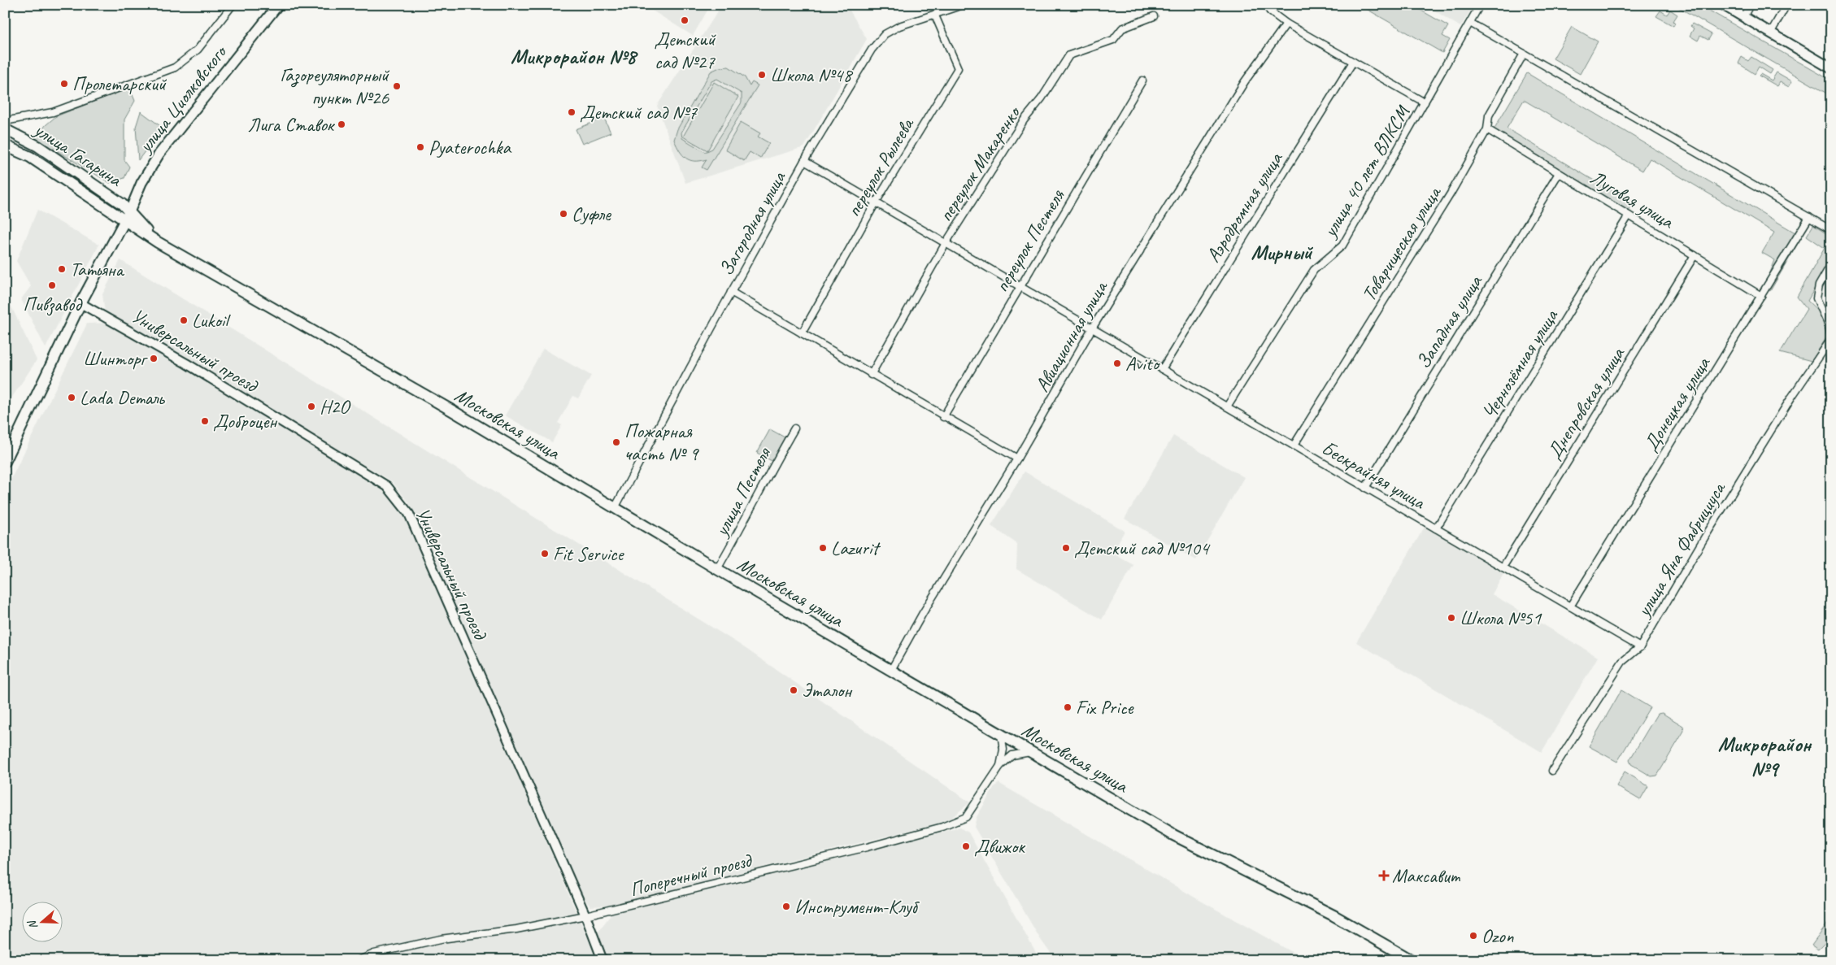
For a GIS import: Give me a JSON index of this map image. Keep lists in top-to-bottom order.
{
  "streets": {
    "main road": ["улица Циолковского", "улица Гагарина", "Московская улица"],
    "street": [
      "переулок Макаренко",
      "переулок Рылеева",
      "улица 40 лет ВЛКСМ",
      "Луговая улица",
      "Аэродромная улица",
      "Загородная улица",
      "переулок Пестеля",
      "Товарищеская улица",
      "Западная улица",
      "Авиационная улица",
      "Универсальный проезд",
      "Чернозёмная улица",
      "Днепровская улица",
      "Донецкая улица",
      "Бескрайняя улица",
      "улица Пестеля",
      "улица Яна Фабрициуса",
      "Поперечный проезд"
    ]
  },
  "crossings": [
    ["улица Циолковского", "улица Гагарина"],
    ["улица Циолковского", "Московская улица"],
    ["улица Гагарина", "Московская улица"],
    ["переулок Макаренко", "Бескрайняя улица"],
    ["переулок Рылеева", "Загородная улица"],
    ["переулок Рылеева", "Бескрайняя улица"],
    ["улица 40 лет ВЛКСМ", "Бескрайняя улица"],
    ["Луговая улица", "Товарищеская улица"],
    ["Луговая улица", "Западная улица"],
    ["Луговая улица", "Чернозёмная улица"],
    ["Луговая улица", "Днепровская улица"],
    ["Луговая улица", "Донецкая улица"],
    ["Аэродромная улица", "Бескрайняя улица"],
    ["Загородная улица", "Московская улица"],
    ["Загородная улица", "Бескрайняя улица"],
    ["переулок Пестеля", "Бескрайняя улица"],
    ["Товарищеская улица", "Бескрайняя улица"],
    ["Западная улица", "Бескрайняя улица"],
    ["Авиационная улица", "Московская улица"],
    ["Авиационная улица", "Бескрайняя улица"],
    ["Универсальный проезд", "Поперечный проезд"],
    ["Чернозёмная улица", "Бескрайняя улица"],
    ["Днепровская улица", "Бескрайняя улица"],
    ["Донецкая улица", "Бескрайняя улица"],
    ["Московская улица", "улица Пестеля"],
    ["Московская улица", "Поперечный проезд"],
    ["Бескрайняя улица", "улица Яна Фабрициуса"]
  ],
  "districts": ["Микрорайон №8", "Мирный", "Микрорайон №9"],
  "places": {
    "other": [
      "Детский сад №27",
      "Школа №48",
      "Пролетарский",
      "Газореуляторный пункт №26",
      "Детский сад №7",
      "Лига Ставок",
      "Pyaterochka",
      "Суфле",
      "Татьяна",
      "Пивзавод",
      "Lukoil",
      "Шинторг",
      "Avito",
      "Lada Dеталь",
      "Н2О",
      "Доброцен",
      "Пожарная часть № 9",
      "Lazurit",
      "Детский сад №104",
      "Fit Service",
      "Школа №51",
      "Эталон",
      "Fix Price",
      "Движок",
      "Инструмент-Клуб",
      "Ozon"
    ],
    "health": ["Максавит"]
  },
  "north": "left"
}
